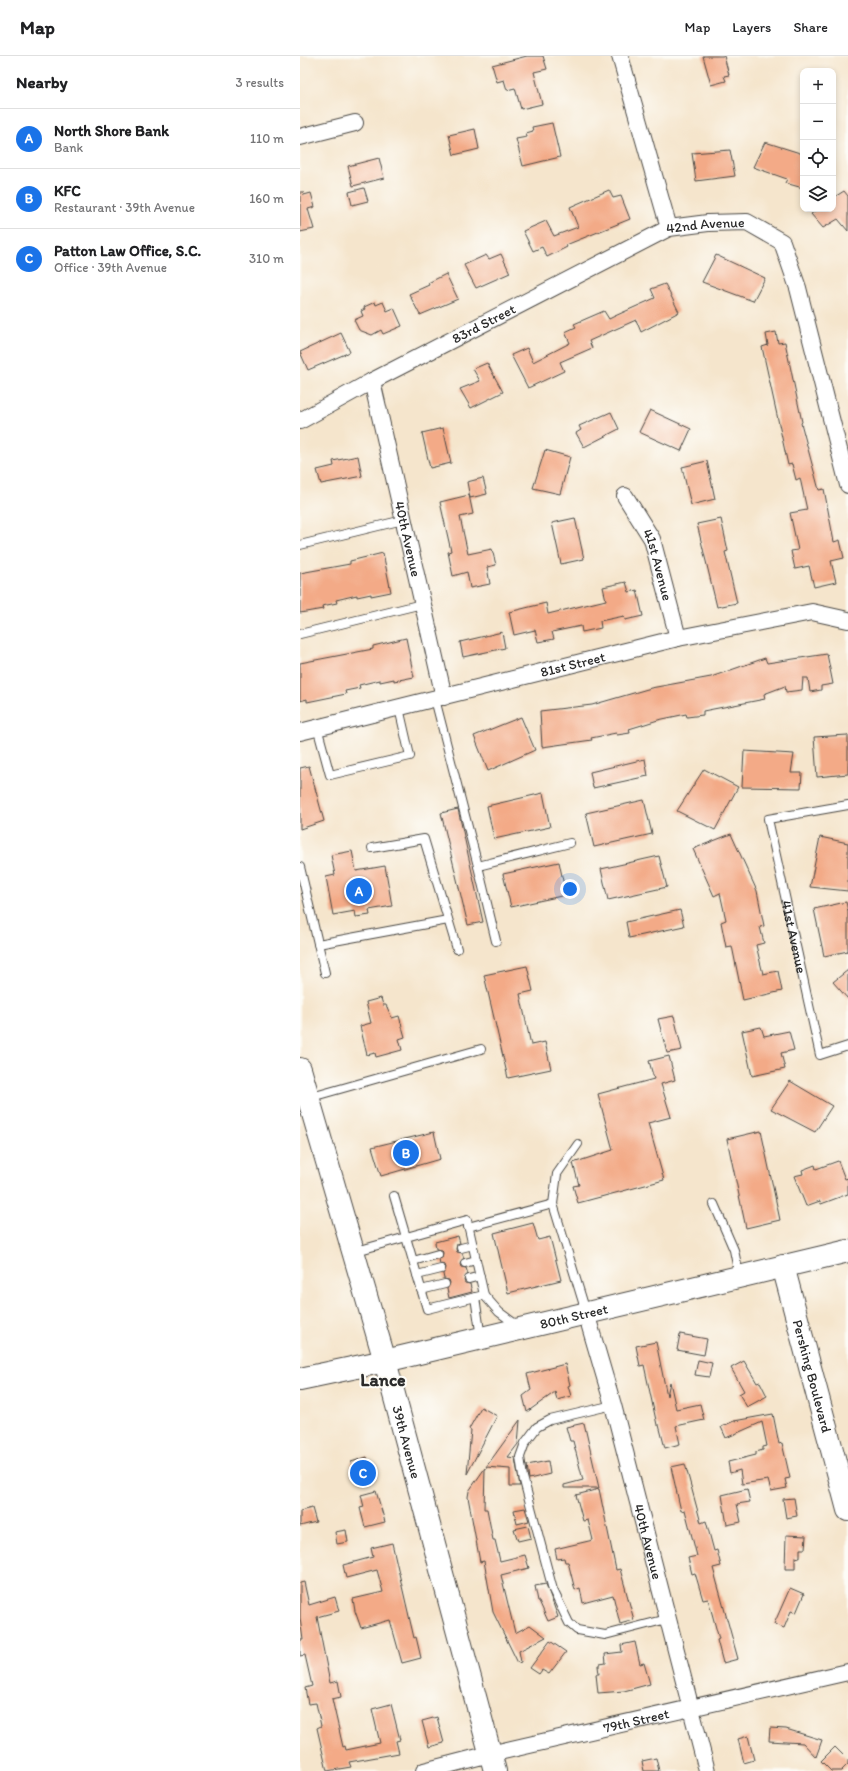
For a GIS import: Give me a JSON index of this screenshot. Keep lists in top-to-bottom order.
{
  "streets": {
    "street": [
      "42nd Avenue",
      "83rd Street",
      "40th Avenue",
      "41st Avenue",
      "81st Street",
      "80th Street",
      "Pershing Boulevard",
      "39th Avenue",
      "79th Street"
    ]
  },
  "crossings": [
    ["42nd Avenue", "83rd Street"],
    ["83rd Street", "40th Avenue"],
    ["40th Avenue", "81st Street"],
    ["40th Avenue", "80th Street"],
    ["40th Avenue", "79th Street"],
    ["41st Avenue", "81st Street"],
    ["80th Street", "Pershing Boulevard"],
    ["80th Street", "39th Avenue"],
    ["39th Avenue", "79th Street"]
  ],
  "districts": ["Lance"],
  "page": {
    "header": "Map",
    "nav": ["Map", "Layers", "Share"],
    "heading": ["Nearby", "3 results"],
    "map_buttons": ["+", "−"],
    "list": [
      {
        "mark": "A",
        "name": "North Shore Bank",
        "note": "Bank",
        "value": "110 m"
      },
      {
        "mark": "B",
        "name": "KFC",
        "note": "Restaurant · 39th Avenue",
        "value": "160 m"
      },
      {
        "mark": "C",
        "name": "Patton Law Office, S.C.",
        "note": "Office · 39th Avenue",
        "value": "310 m"
      }
    ],
    "pins": ["A", "B", "C"]
  }
}
